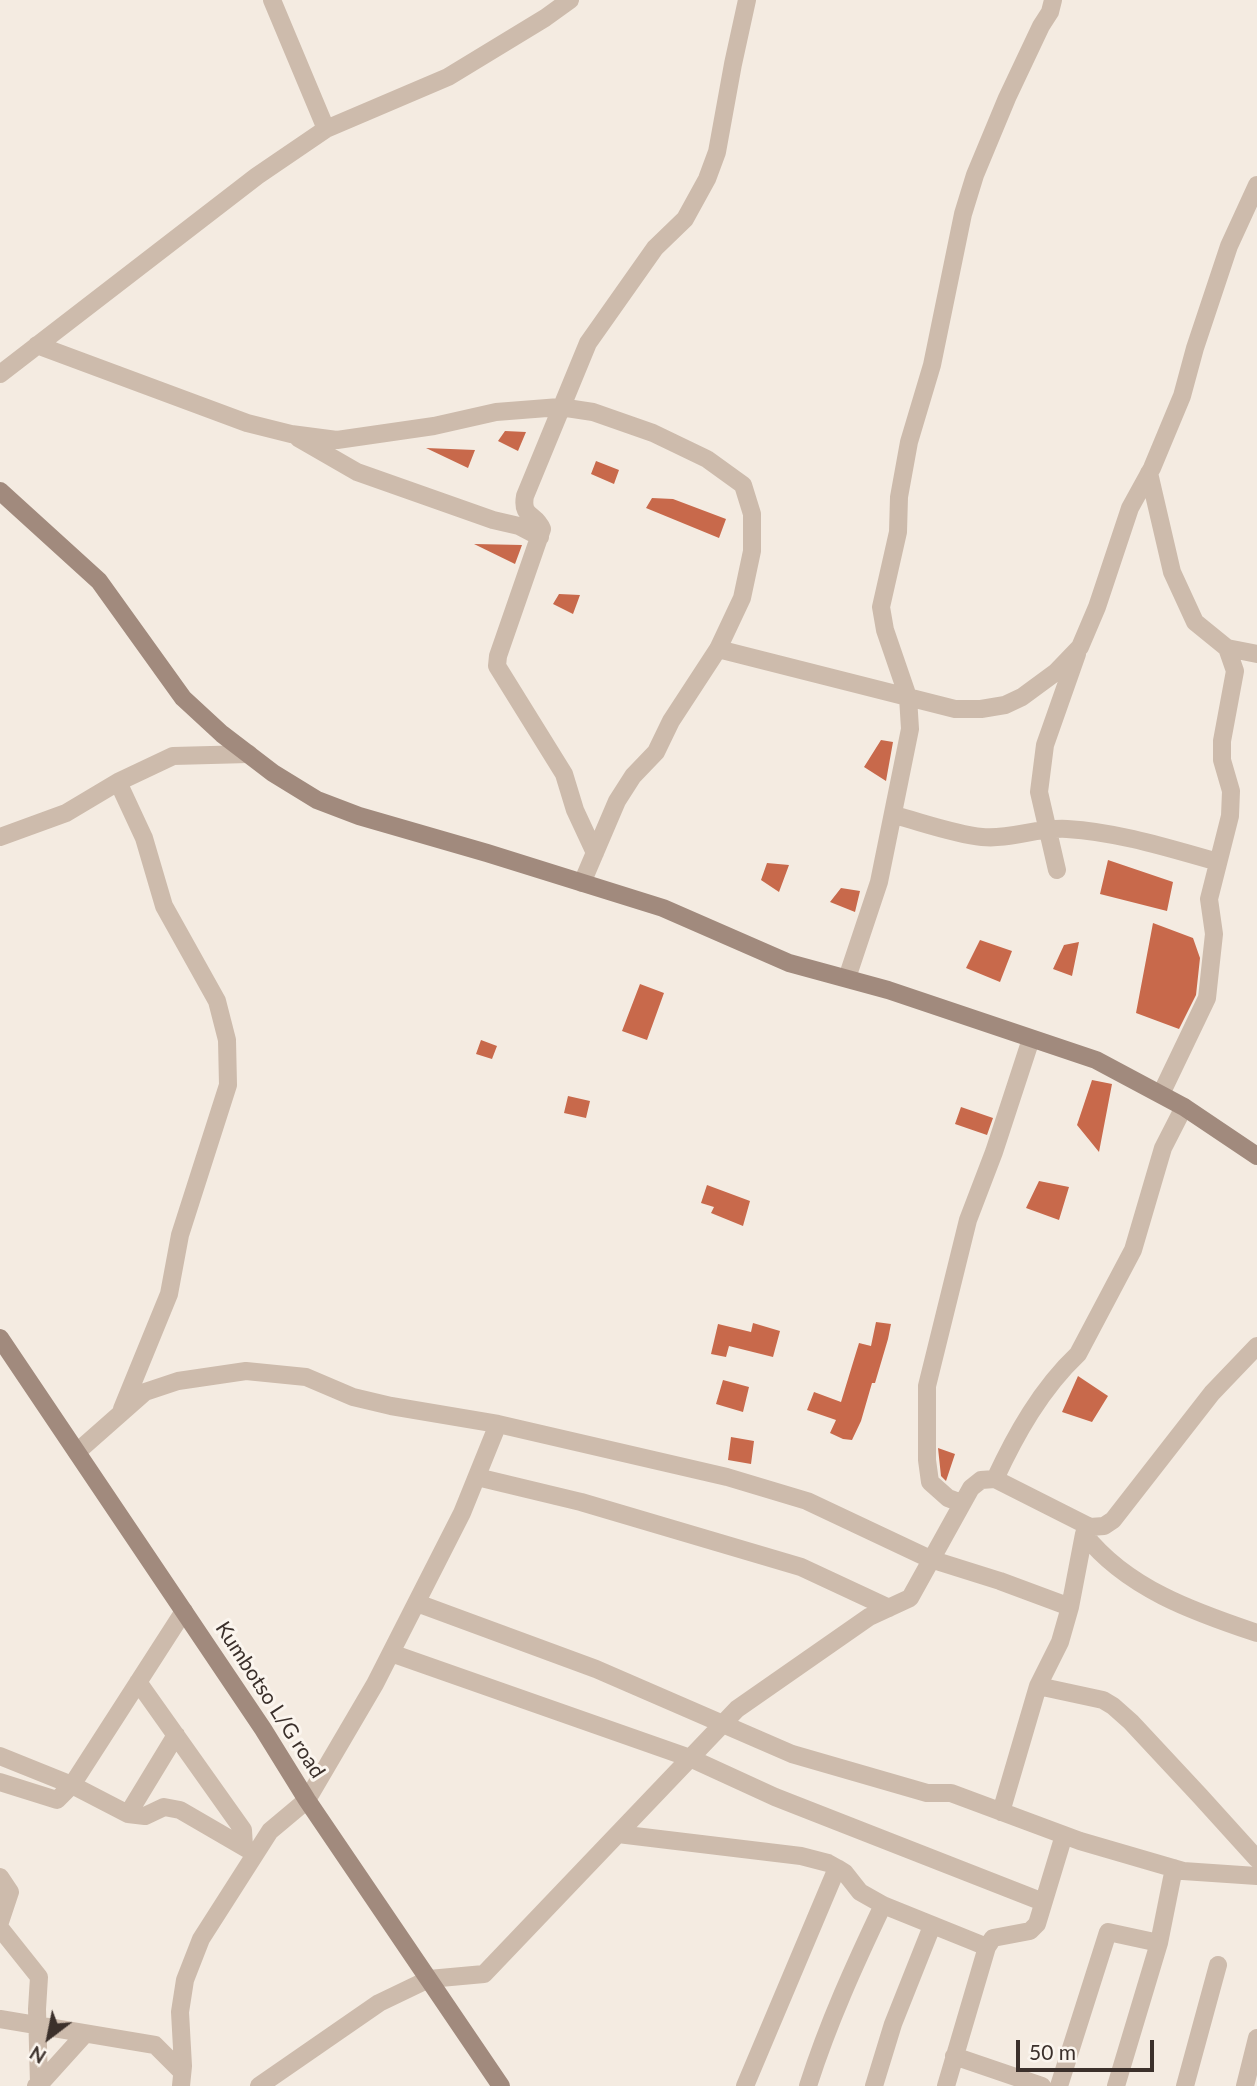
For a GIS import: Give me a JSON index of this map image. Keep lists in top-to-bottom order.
{
  "streets": {
    "street": ["Kumbotso L/G road"]
  },
  "scale_bar": "50 m",
  "north": "bottom left"
}
